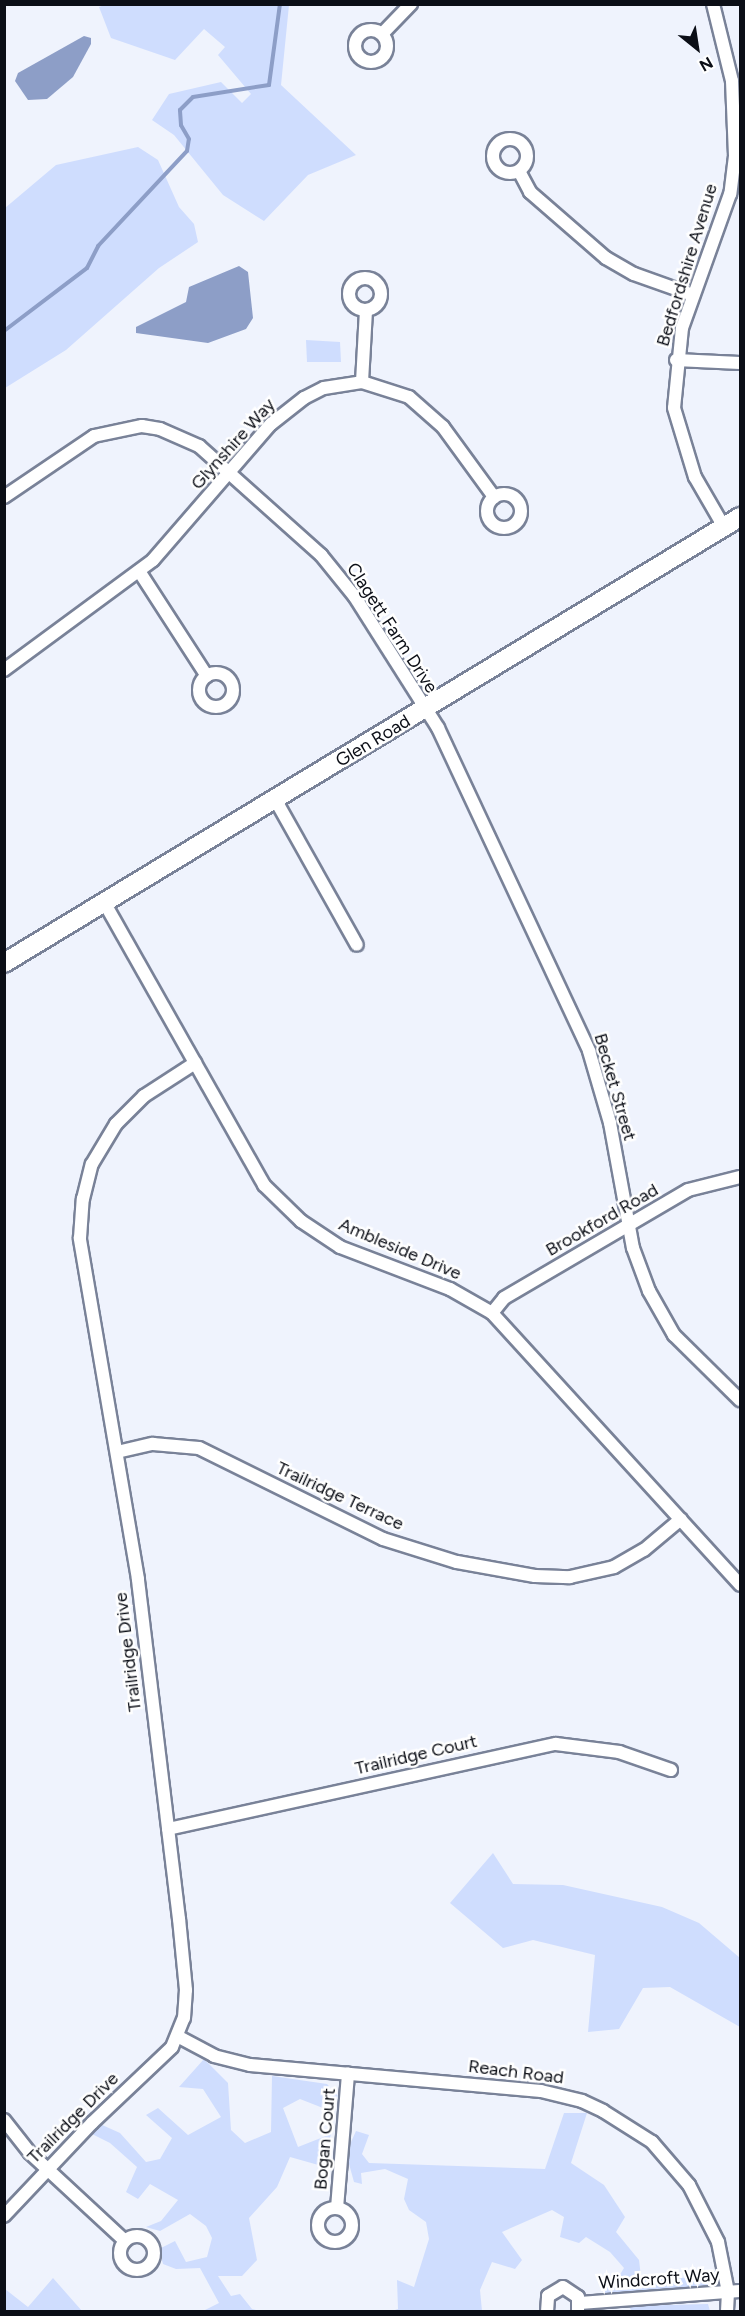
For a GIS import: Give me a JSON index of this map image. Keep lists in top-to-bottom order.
{
  "streets": {
    "main road": ["Glen Road"],
    "street": [
      "Bedfordshire Avenue",
      "Glynshire Way",
      "Clagett Farm Drive",
      "Becket Street",
      "Brookford Road",
      "Ambleside Drive",
      "Trailridge Terrace",
      "Trailridge Drive",
      "Trailridge Court",
      "Reach Road",
      "Bogan Court",
      "Windcroft Way"
    ]
  },
  "crossings": [
    ["Bedfordshire Avenue", "Glen Road"],
    ["Glynshire Way", "Clagett Farm Drive"],
    ["Clagett Farm Drive", "Glen Road"],
    ["Clagett Farm Drive", "Becket Street"],
    ["Glen Road", "Becket Street"],
    ["Glen Road", "Ambleside Drive"],
    ["Becket Street", "Brookford Road"],
    ["Brookford Road", "Ambleside Drive"],
    ["Ambleside Drive", "Trailridge Terrace"],
    ["Ambleside Drive", "Trailridge Drive"],
    ["Trailridge Terrace", "Trailridge Drive"],
    ["Trailridge Drive", "Trailridge Court"],
    ["Trailridge Drive", "Reach Road"],
    ["Reach Road", "Bogan Court"],
    ["Reach Road", "Windcroft Way"]
  ],
  "north": "bottom right"
}
